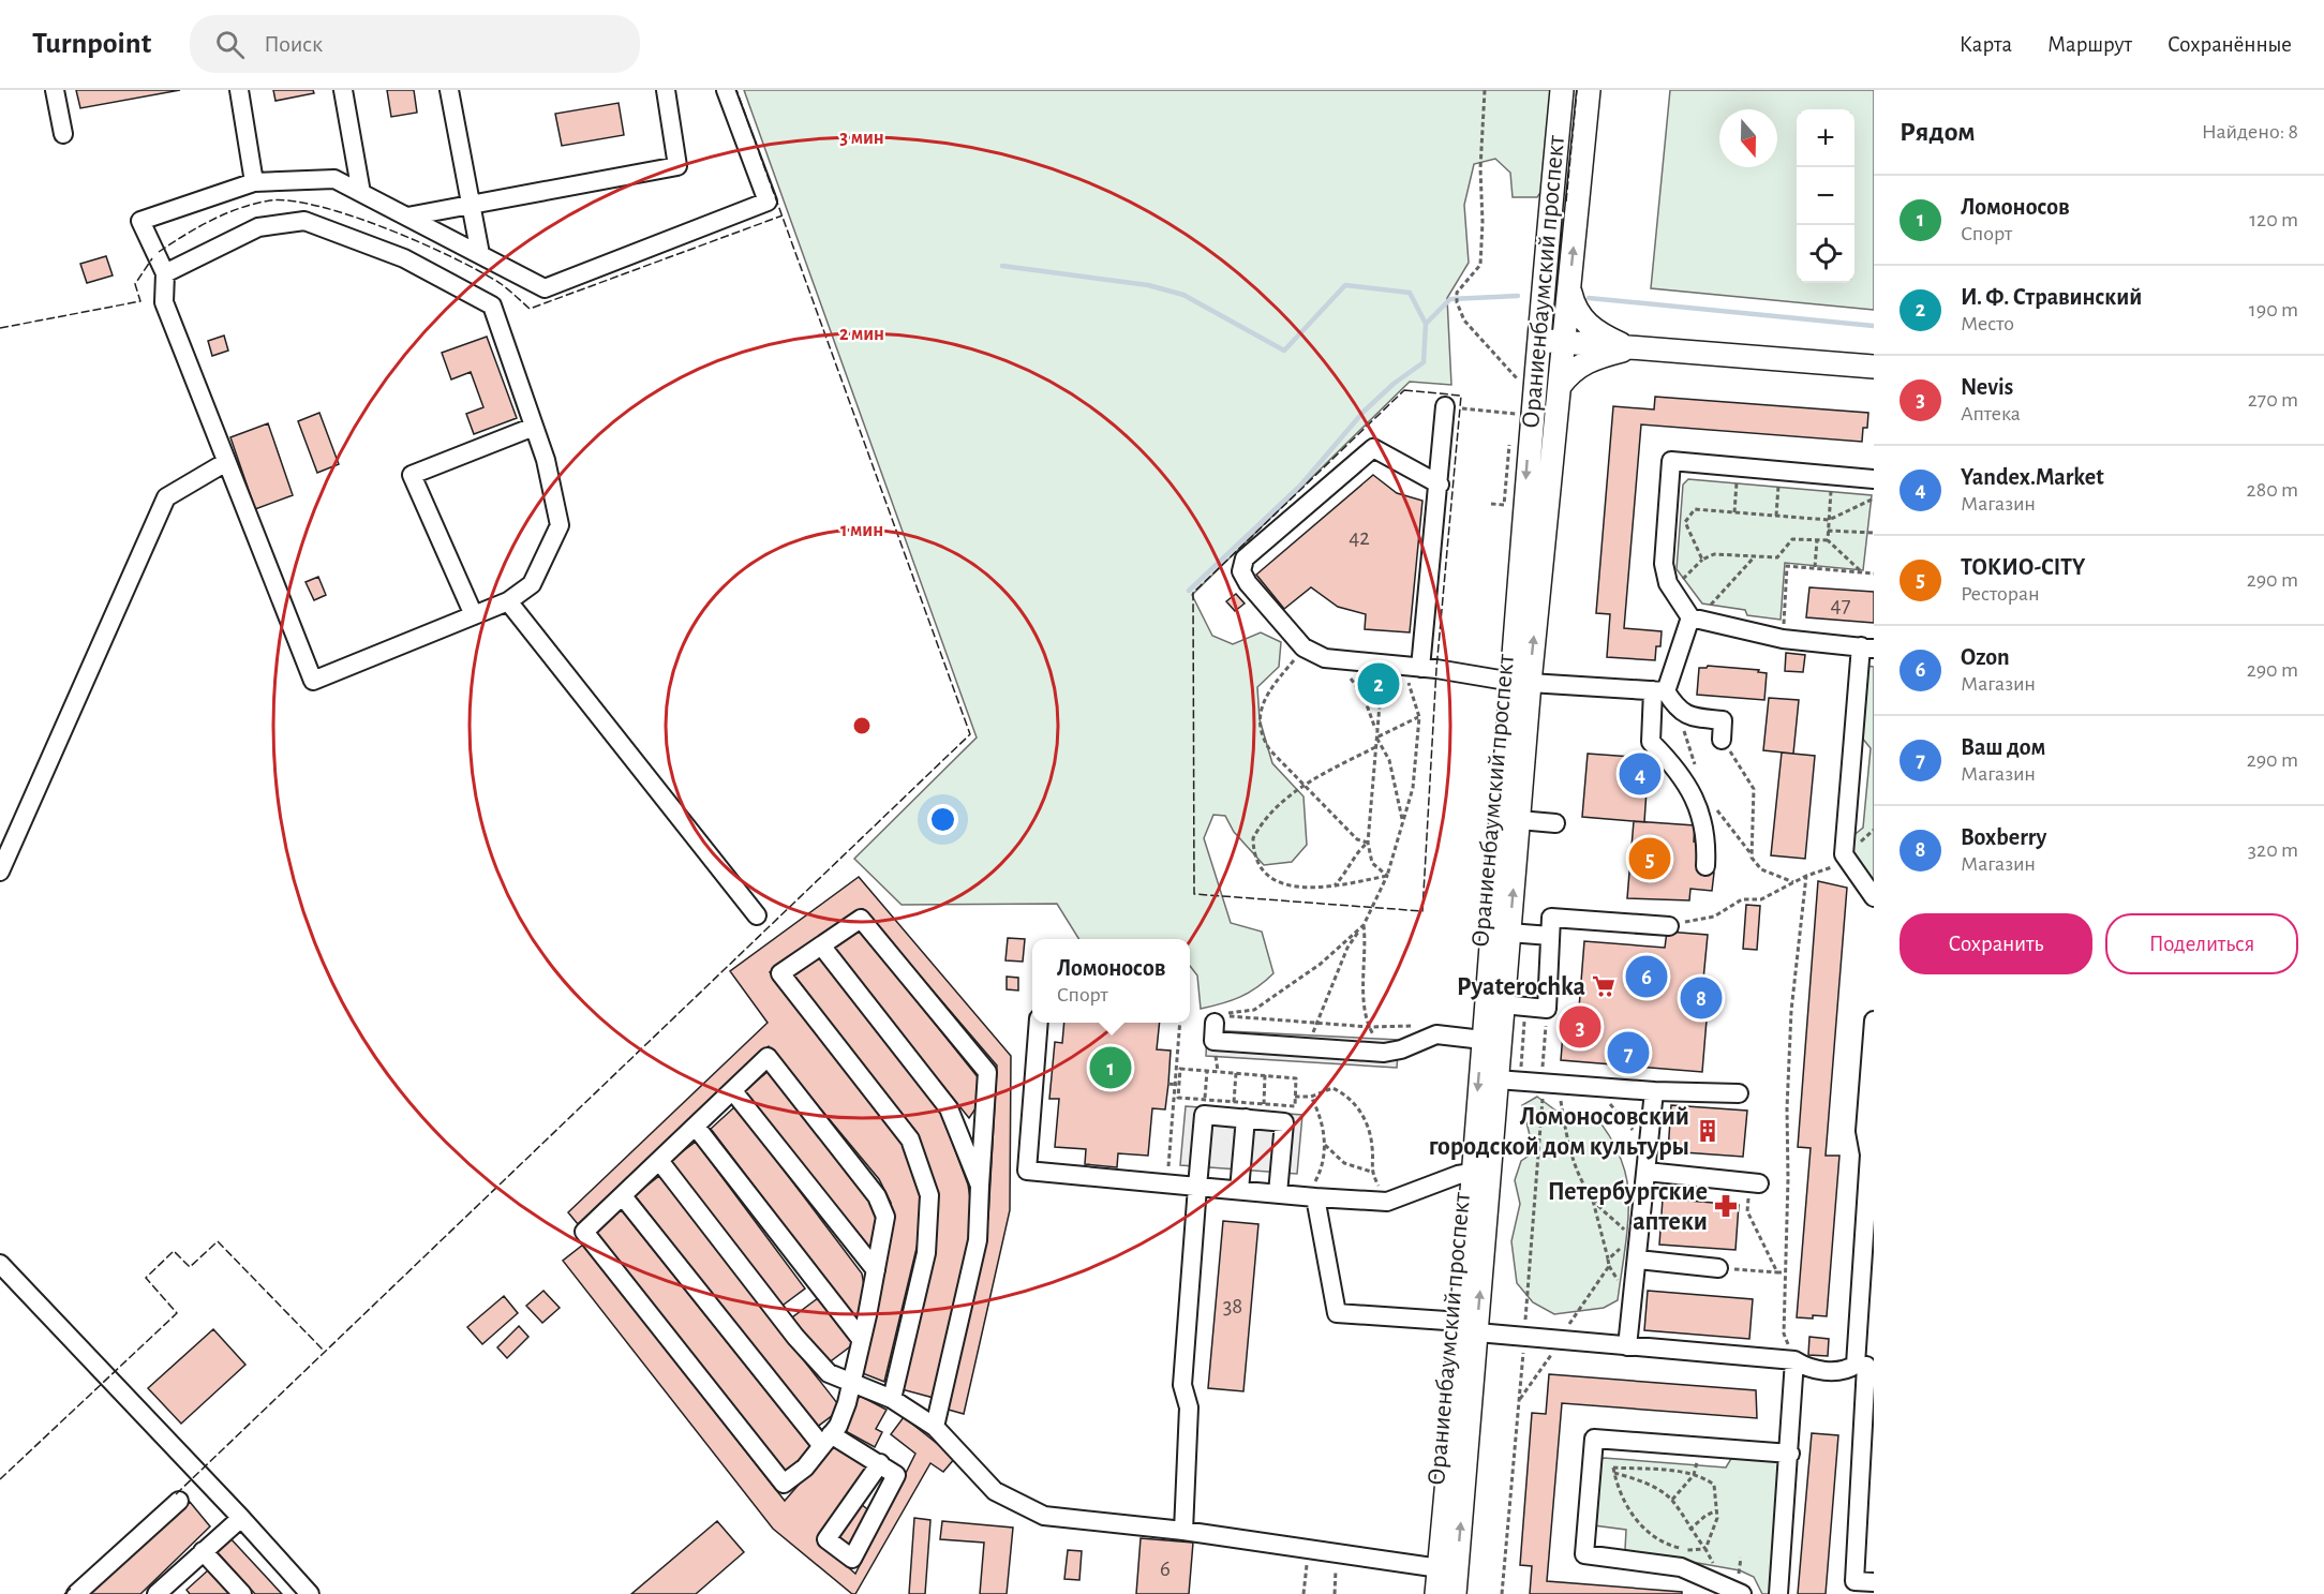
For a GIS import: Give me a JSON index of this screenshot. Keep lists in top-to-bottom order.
{
  "streets": {
    "main road": ["Ораниенбаумский проспект"]
  },
  "places": {
    "supermarket": ["Pyaterochka"],
    "building": ["Ломоносовский городской дом культуры"],
    "pharmacy": ["Петербургские аптеки"]
  },
  "house_numbers": [
    "42",
    "47",
    "38",
    "6"
  ],
  "north": "bottom",
  "page": {
    "header": "Turnpoint",
    "search": "Поиск",
    "nav": ["Карта", "Маршрут", "Сохранённые"],
    "heading": ["Рядом", "Найдено: 8"],
    "map_buttons": ["+", "−"],
    "list": [
      {
        "mark": "1",
        "name": "Ломоносов",
        "note": "Спорт",
        "value": "120 m"
      },
      {
        "mark": "2",
        "name": "И. Ф. Стравинский",
        "note": "Место",
        "value": "190 m"
      },
      {
        "mark": "3",
        "name": "Nevis",
        "note": "Аптека",
        "value": "270 m"
      },
      {
        "mark": "4",
        "name": "Yandex.Market",
        "note": "Магазин",
        "value": "280 m"
      },
      {
        "mark": "5",
        "name": "ТОКИО-CITY",
        "note": "Ресторан",
        "value": "290 m"
      },
      {
        "mark": "6",
        "name": "Ozon",
        "note": "Магазин",
        "value": "290 m"
      },
      {
        "mark": "7",
        "name": "Ваш дом",
        "note": "Магазин",
        "value": "290 m"
      },
      {
        "mark": "8",
        "name": "Boxberry",
        "note": "Магазин",
        "value": "320 m"
      }
    ],
    "pins": [
      "2",
      "4",
      "5",
      "6",
      "8",
      "3",
      "7",
      "1"
    ],
    "buttons": ["Сохранить", "Поделиться"],
    "popup": ["Ломоносов", "Спорт"]
  },
  "rings": ["3 мин", "2 мин", "1 мин"]
}
